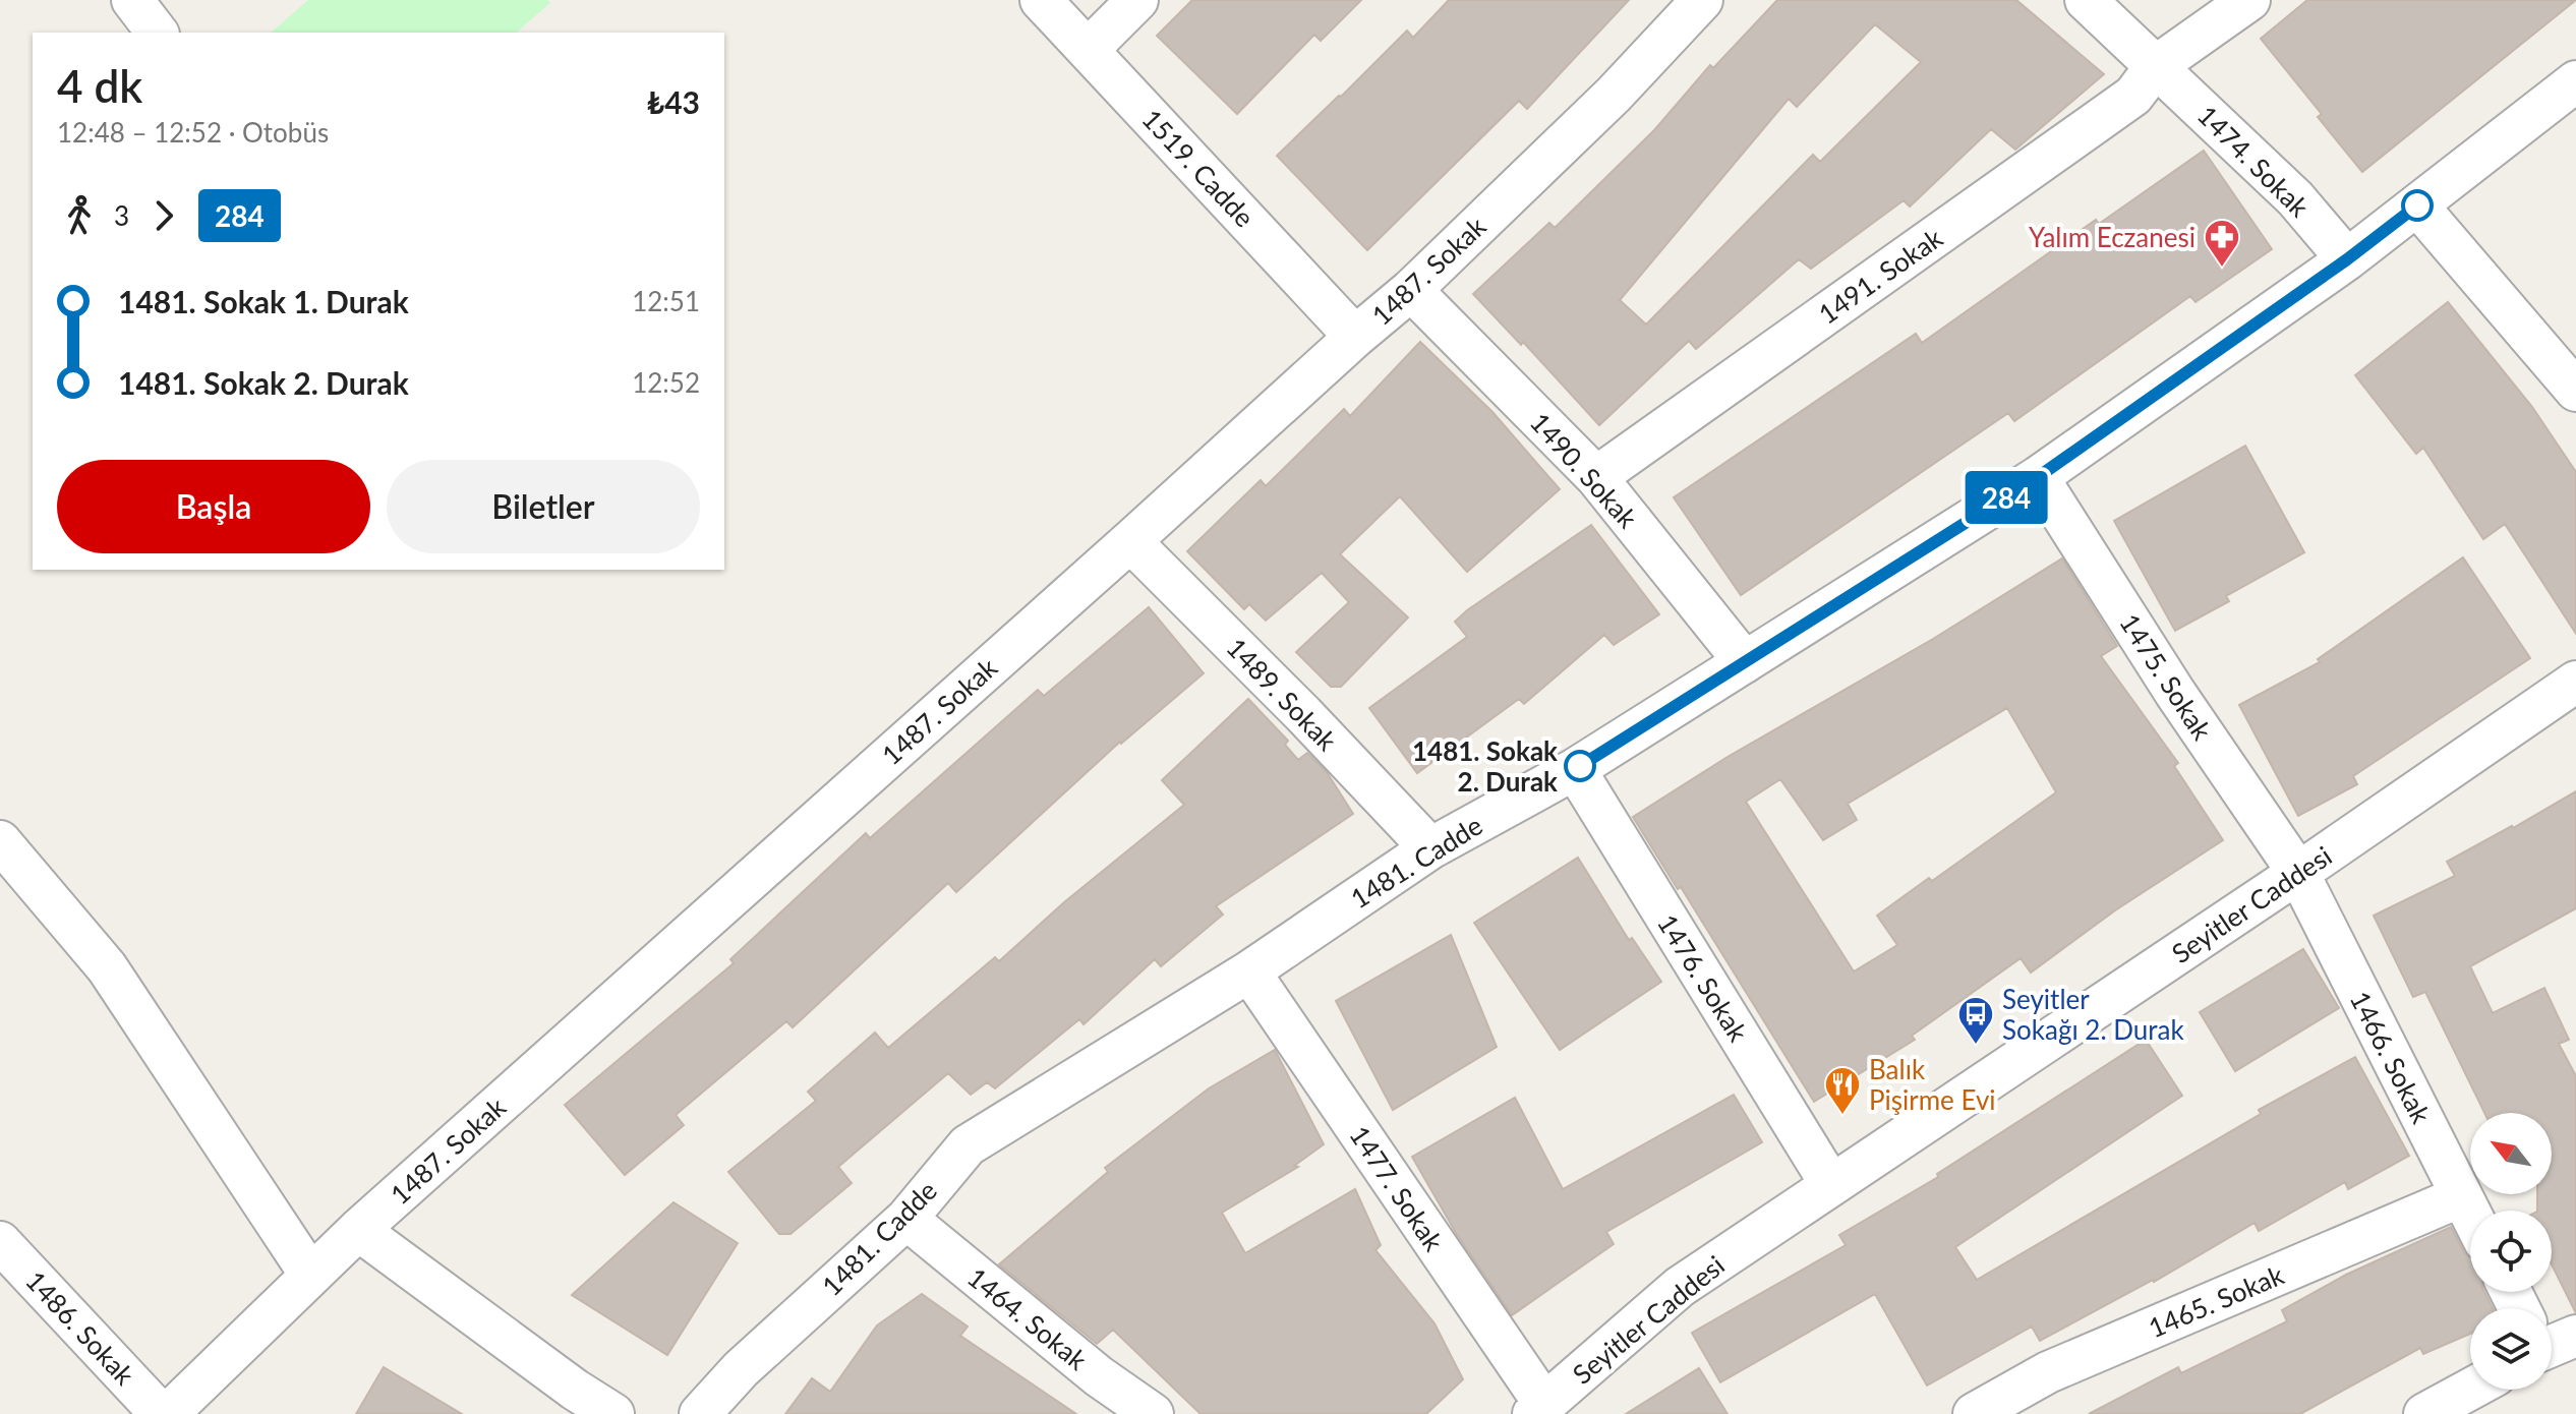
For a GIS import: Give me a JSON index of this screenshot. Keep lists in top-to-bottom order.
{
  "streets": {
    "street": [
      "1474. Sokak",
      "1519. Cadde",
      "1487. Sokak",
      "1491. Sokak",
      "1490. Sokak",
      "1475. Sokak",
      "1489. Sokak",
      "1481. Cadde",
      "Seyitler Caddesi",
      "1476. Sokak",
      "1466. Sokak",
      "1477. Sokak",
      "1465. Sokak",
      "1464. Sokak",
      "1486. Sokak"
    ]
  },
  "crossings": [
    ["1474. Sokak", "1491. Sokak"],
    ["1474. Sokak", "1481. Cadde"],
    ["1519. Cadde", "1487. Sokak"],
    ["1487. Sokak", "1490. Sokak"],
    ["1487. Sokak", "1489. Sokak"],
    ["1491. Sokak", "1490. Sokak"],
    ["1490. Sokak", "1481. Cadde"],
    ["1475. Sokak", "1481. Cadde"],
    ["1475. Sokak", "Seyitler Caddesi"],
    ["1475. Sokak", "1466. Sokak"],
    ["1489. Sokak", "1481. Cadde"],
    ["1481. Cadde", "1476. Sokak"],
    ["1481. Cadde", "1477. Sokak"],
    ["1481. Cadde", "1464. Sokak"],
    ["Seyitler Caddesi", "1476. Sokak"],
    ["Seyitler Caddesi", "1466. Sokak"],
    ["Seyitler Caddesi", "1477. Sokak"],
    ["1466. Sokak", "1465. Sokak"]
  ],
  "places": {
    "pharmacy": ["Yalım Eczanesi"],
    "other": ["1481. Sokak 2. Durak"],
    "bus stop": ["Seyitler Sokağı 2. Durak"],
    "restaurant": ["Balık Pişirme Evi"]
  },
  "lines": ["bus line 284"],
  "north": "top left",
  "page": {
    "on_map": "284",
    "heading": ["4 dk", "12:48 – 12:52 · Otobüs", "₺43"],
    "legs": ["3", "284"],
    "list": [
      {
        "name": "1481. Sokak 1. Durak",
        "value": "12:51"
      },
      {
        "name": "1481. Sokak 2. Durak",
        "value": "12:52"
      }
    ],
    "buttons": ["Başla", "Biletler"]
  }
}
